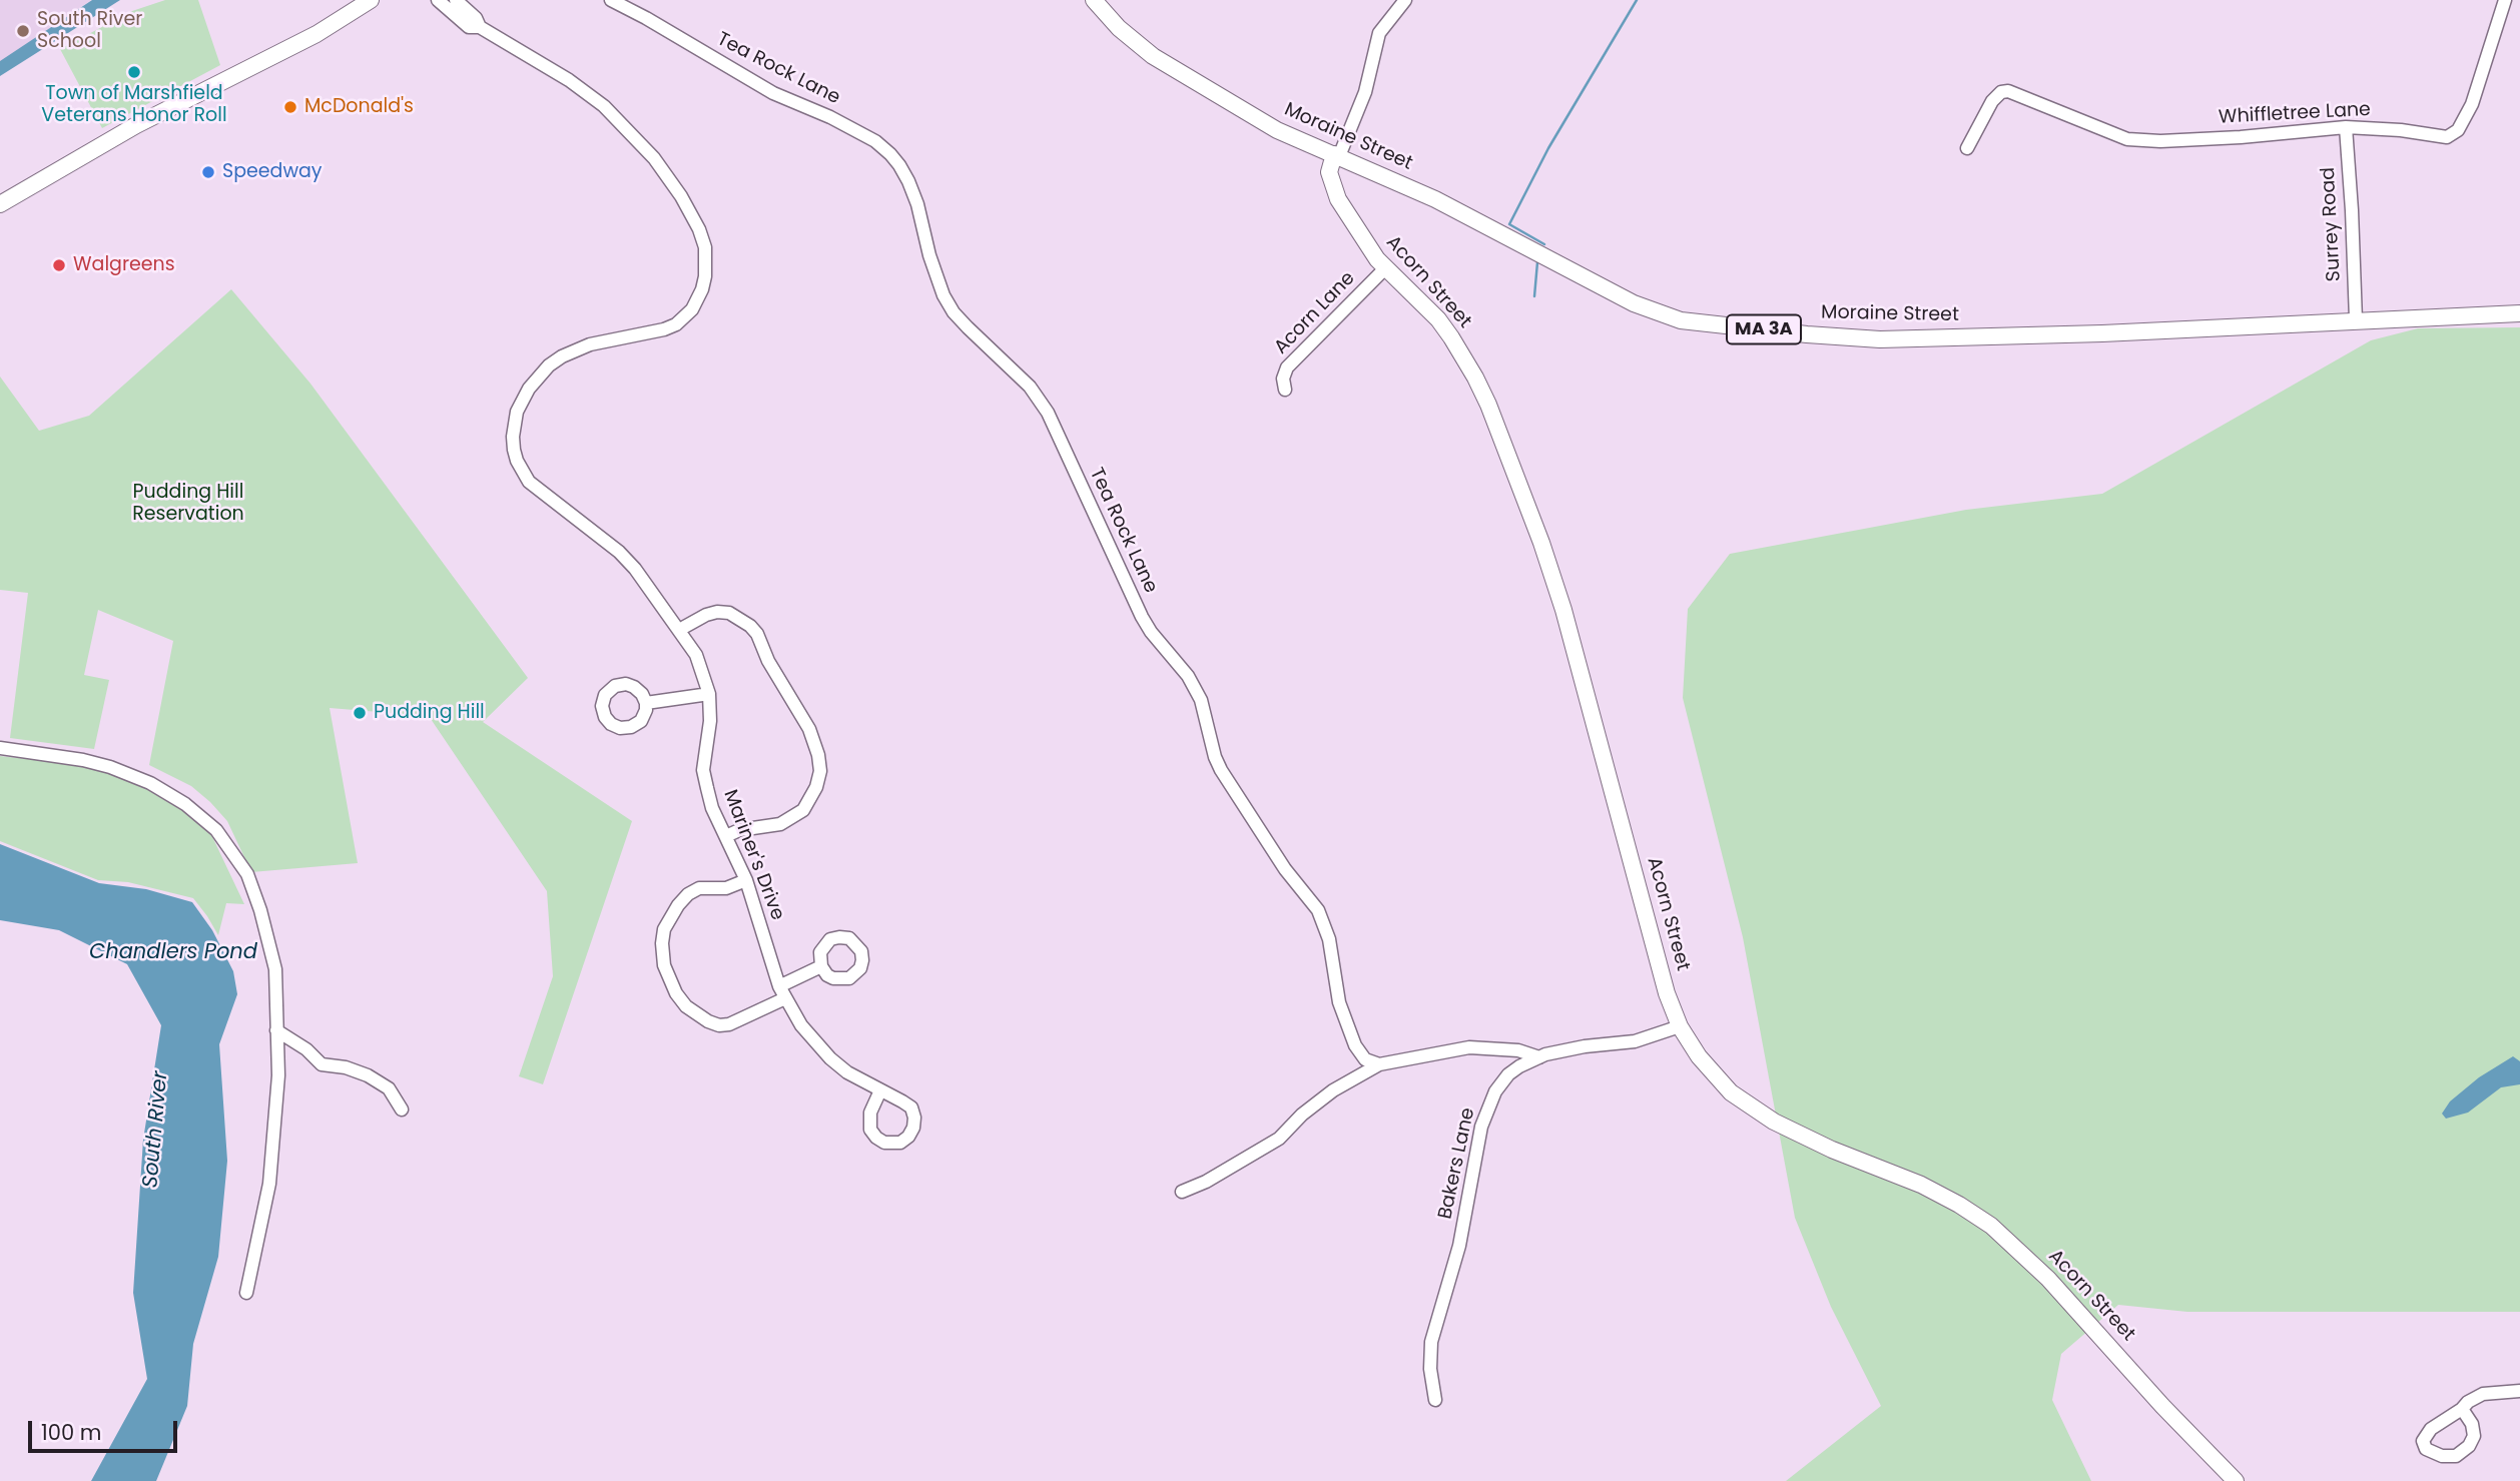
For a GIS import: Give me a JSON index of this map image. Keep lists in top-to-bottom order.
{
  "streets": {
    "main road": ["Moraine Street", "Acorn Street", "MA 3A"],
    "street": [
      "Tea Rock Lane",
      "Whiffletree Lane",
      "Surrey Road",
      "Acorn Lane",
      "Mariner's Drive",
      "Bakers Lane"
    ]
  },
  "crossings": [
    ["Whiffletree Lane", "Surrey Road"],
    ["Moraine Street", "Surrey Road"],
    ["Moraine Street", "Acorn Street"],
    ["Acorn Street", "Acorn Lane"],
    ["Acorn Street", "Bakers Lane"]
  ],
  "water": ["Chandlers Pond", "South River"],
  "parks": ["Pudding Hill Reservation"],
  "places": [
    "South River School",
    "Town of Marshfield Veterans Honor Roll",
    "McDonald's",
    "Speedway",
    "Walgreens",
    "Pudding Hill"
  ],
  "scale_bar": "100 m"
}
